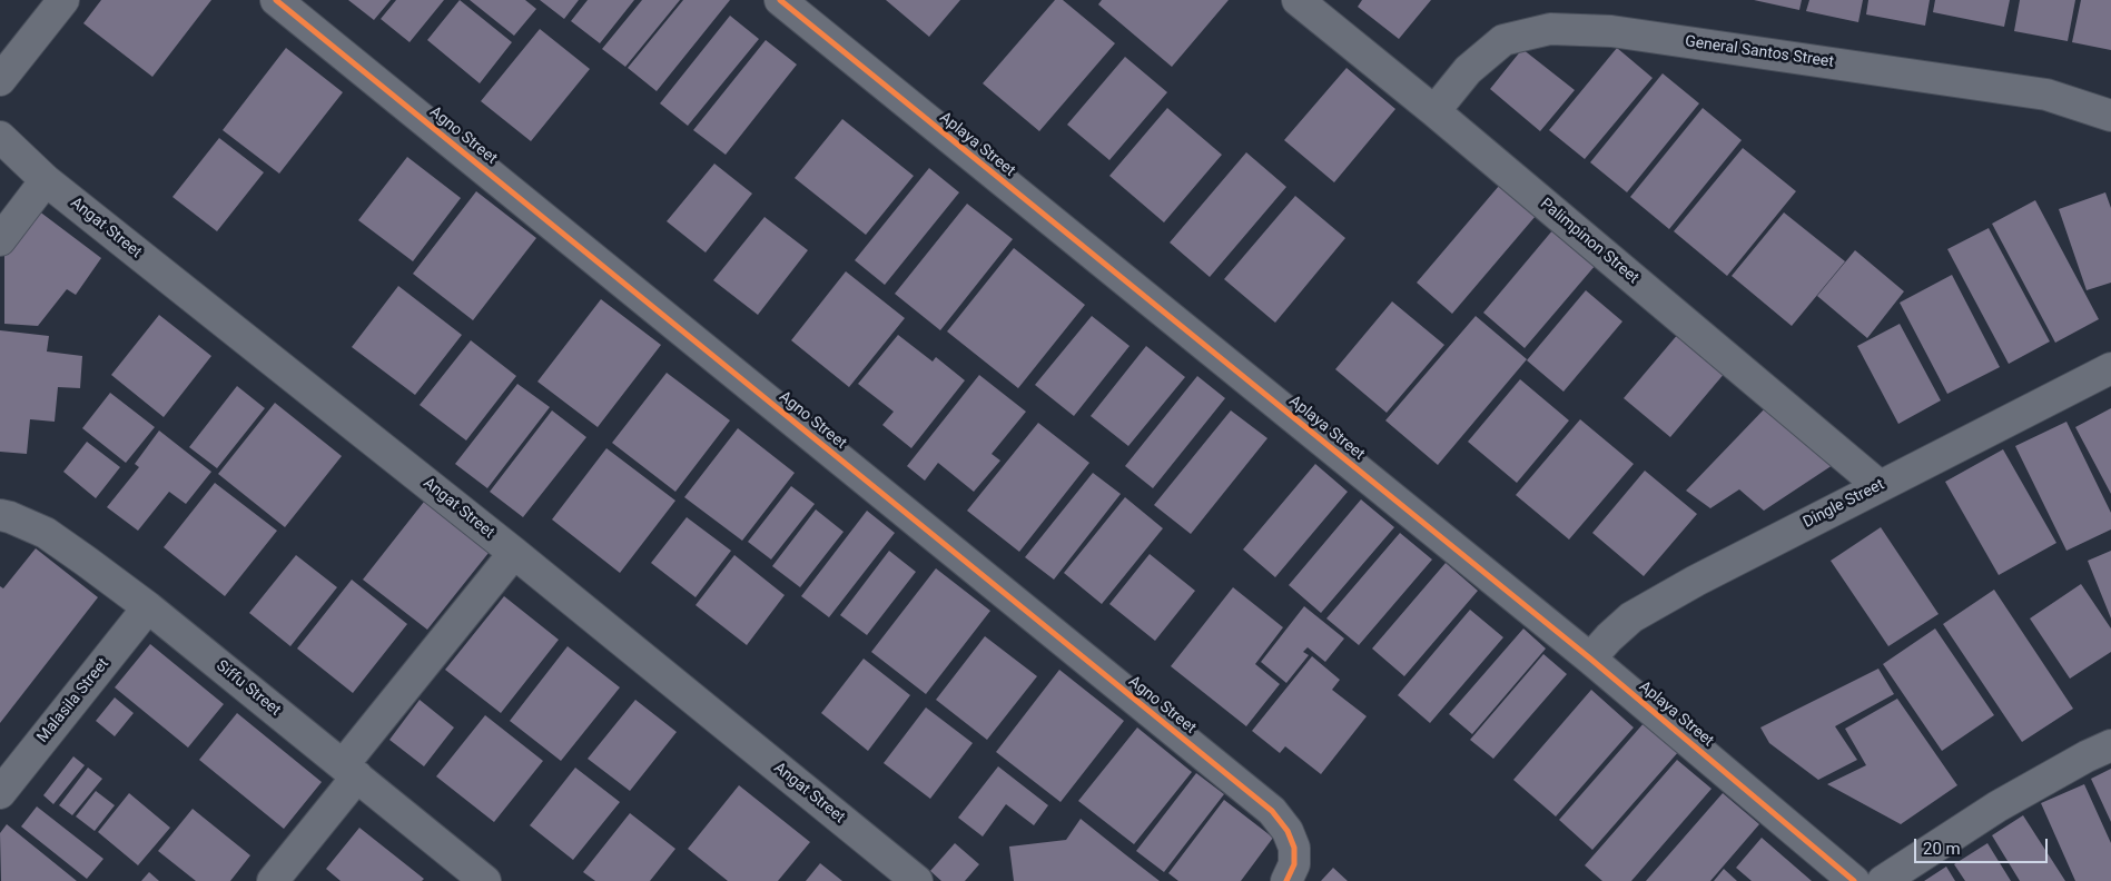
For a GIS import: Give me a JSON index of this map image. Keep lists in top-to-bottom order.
{
  "streets": {
    "street": [
      "General Santos Street",
      "Agno Street",
      "Aplaya Street",
      "Angat Street",
      "Palimpinon Street",
      "Dingle Street",
      "Siffu Street",
      "Malasila Street"
    ]
  },
  "crossings": [
    ["General Santos Street", "Palimpinon Street"],
    ["Aplaya Street", "Dingle Street"],
    ["Palimpinon Street", "Dingle Street"],
    ["Siffu Street", "Malasila Street"]
  ],
  "scale_bar": "20 m"
}
